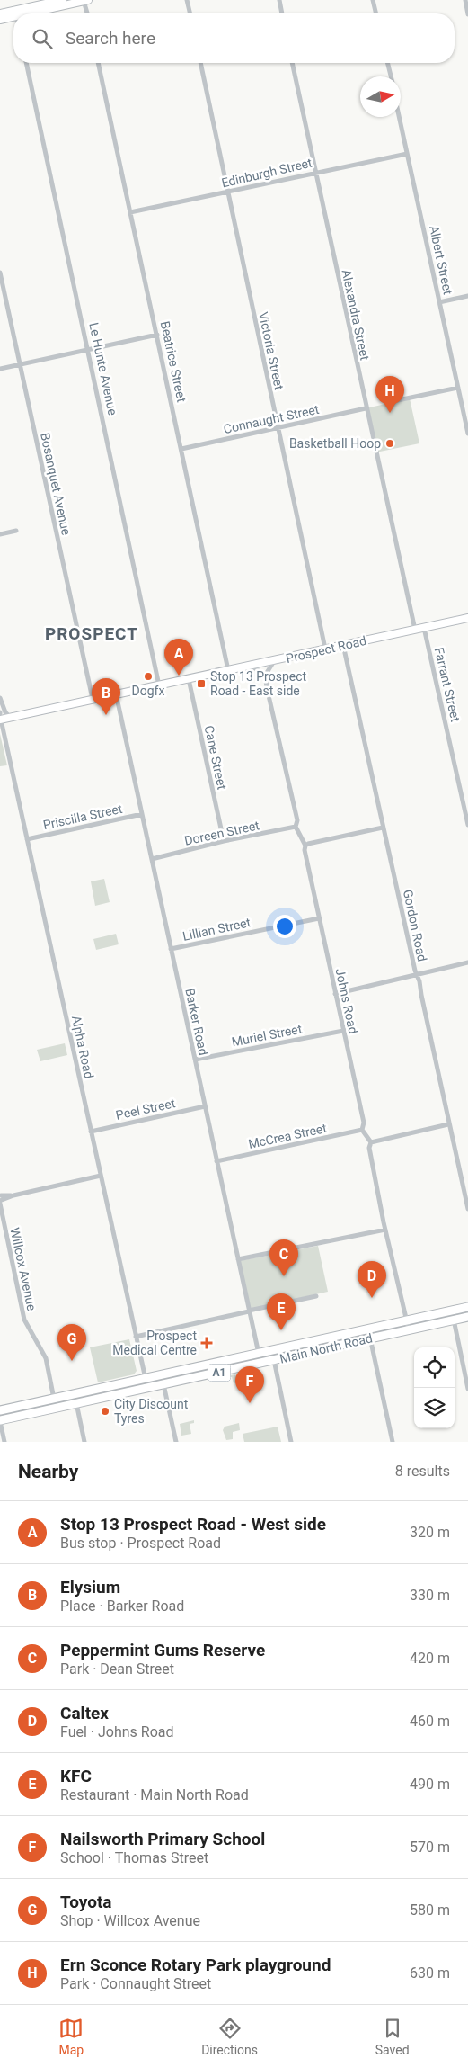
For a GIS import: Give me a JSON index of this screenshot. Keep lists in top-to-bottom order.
{
  "streets": {
    "highway": ["Main North Road", "A1"],
    "main road": ["Prospect Road"],
    "street": [
      "Edinburgh Street",
      "Albert Street",
      "Alexandra Street",
      "Victoria Street",
      "Beatrice Street",
      "Le Hunte Avenue",
      "Connaught Street",
      "Bosanquet Avenue",
      "Farrant Street",
      "Cane Street",
      "Priscilla Street",
      "Doreen Street",
      "Gordon Road",
      "Lillian Street",
      "Johns Road",
      "Barker Road",
      "Muriel Street",
      "Alpha Road",
      "Peel Street",
      "McCrea Street",
      "Willcox Avenue"
    ]
  },
  "crossings": [
    ["Edinburgh Street", "Albert Street"],
    ["Edinburgh Street", "Alexandra Street"],
    ["Edinburgh Street", "Victoria Street"],
    ["Edinburgh Street", "Beatrice Street"],
    ["Alexandra Street", "Connaught Street"],
    ["Alexandra Street", "Prospect Road"],
    ["Victoria Street", "Connaught Street"],
    ["Victoria Street", "Prospect Road"],
    ["Beatrice Street", "Connaught Street"],
    ["Beatrice Street", "Prospect Road"],
    ["Le Hunte Avenue", "Prospect Road"],
    ["Bosanquet Avenue", "Prospect Road"],
    ["Prospect Road", "Farrant Street"],
    ["Prospect Road", "Cane Street"],
    ["Prospect Road", "Gordon Road"],
    ["Prospect Road", "Barker Road"],
    ["Prospect Road", "Alpha Road"],
    ["Cane Street", "Doreen Street"],
    ["Priscilla Street", "Barker Road"],
    ["Priscilla Street", "Alpha Road"],
    ["Doreen Street", "Johns Road"],
    ["Doreen Street", "Barker Road"],
    ["Lillian Street", "Johns Road"],
    ["Lillian Street", "Barker Road"],
    ["Johns Road", "Muriel Street"],
    ["Johns Road", "McCrea Street"],
    ["Barker Road", "Muriel Street"],
    ["Barker Road", "Peel Street"],
    ["Barker Road", "McCrea Street"],
    ["Barker Road", "Main North Road"],
    ["Alpha Road", "Peel Street"],
    ["Alpha Road", "Main North Road"],
    ["Willcox Avenue", "Main North Road"]
  ],
  "districts": ["PROSPECT"],
  "places": {
    "other": ["Basketball Hoop", "Dogfx", "City Discount Tyres"],
    "transit": ["Stop 13 Prospect Road - East side"],
    "health": ["Prospect Medical Centre"]
  },
  "north": "right",
  "page": {
    "search": "Search here",
    "pins": [
      "H",
      "A",
      "B",
      "C",
      "D",
      "E",
      "G",
      "F"
    ],
    "heading": ["Nearby", "8 results"],
    "list": [
      {
        "mark": "A",
        "name": "Stop 13 Prospect Road - West side",
        "note": "Bus stop · Prospect Road",
        "value": "320 m"
      },
      {
        "mark": "B",
        "name": "Elysium",
        "note": "Place · Barker Road",
        "value": "330 m"
      },
      {
        "mark": "C",
        "name": "Peppermint Gums Reserve",
        "note": "Park · Dean Street",
        "value": "420 m"
      },
      {
        "mark": "D",
        "name": "Caltex",
        "note": "Fuel · Johns Road",
        "value": "460 m"
      },
      {
        "mark": "E",
        "name": "KFC",
        "note": "Restaurant · Main North Road",
        "value": "490 m"
      },
      {
        "mark": "F",
        "name": "Nailsworth Primary School",
        "note": "School · Thomas Street",
        "value": "570 m"
      },
      {
        "mark": "G",
        "name": "Toyota",
        "note": "Shop · Willcox Avenue",
        "value": "580 m"
      },
      {
        "mark": "H",
        "name": "Ern Sconce Rotary Park playground",
        "note": "Park · Connaught Street",
        "value": "630 m"
      }
    ],
    "nav": ["Map", "Directions", "Saved"]
  }
}
